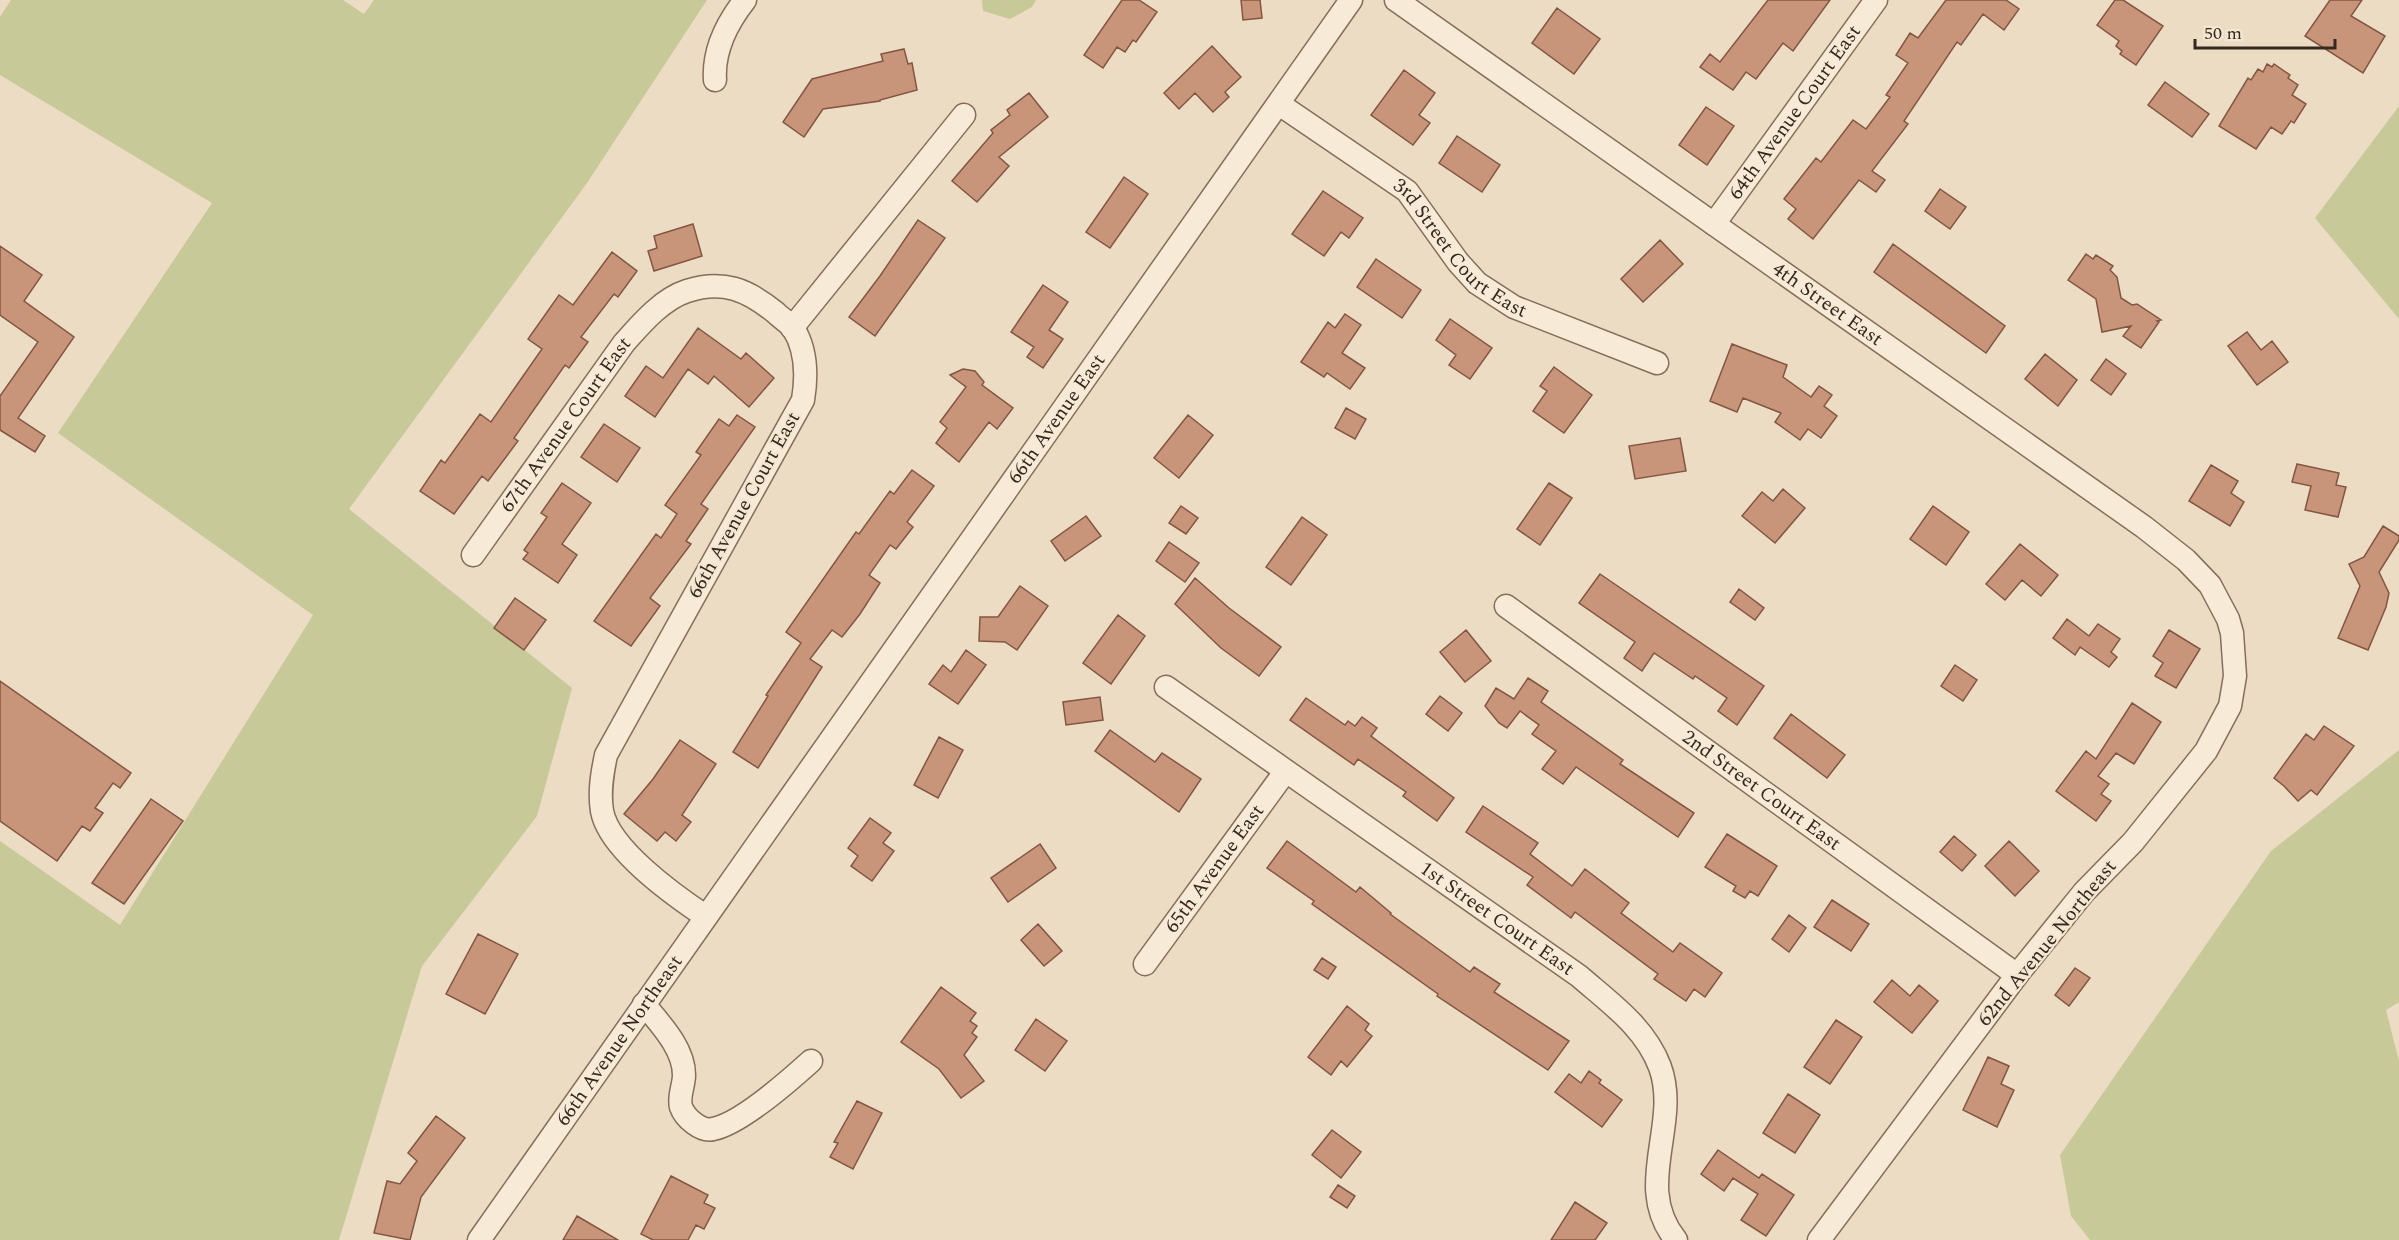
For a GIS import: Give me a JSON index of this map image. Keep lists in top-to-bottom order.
{
  "streets": {
    "street": [
      "64th Avenue Court East",
      "3rd Street Court East",
      "4th Street East",
      "66th Avenue East",
      "67th Avenue Court East",
      "66th Avenue Court East",
      "2nd Street Court East",
      "65th Avenue East",
      "1st Street Court East",
      "62nd Avenue Northeast",
      "66th Avenue Northeast"
    ]
  },
  "crossings": [
    ["64th Avenue Court East", "4th Street East"],
    ["3rd Street Court East", "66th Avenue East"],
    ["4th Street East", "62nd Avenue Northeast"],
    ["66th Avenue East", "66th Avenue Northeast"],
    ["67th Avenue Court East", "66th Avenue Court East"],
    ["66th Avenue Court East", "66th Avenue Northeast"],
    ["2nd Street Court East", "62nd Avenue Northeast"],
    ["65th Avenue East", "1st Street Court East"]
  ],
  "scale_bar": "50 m"
}
